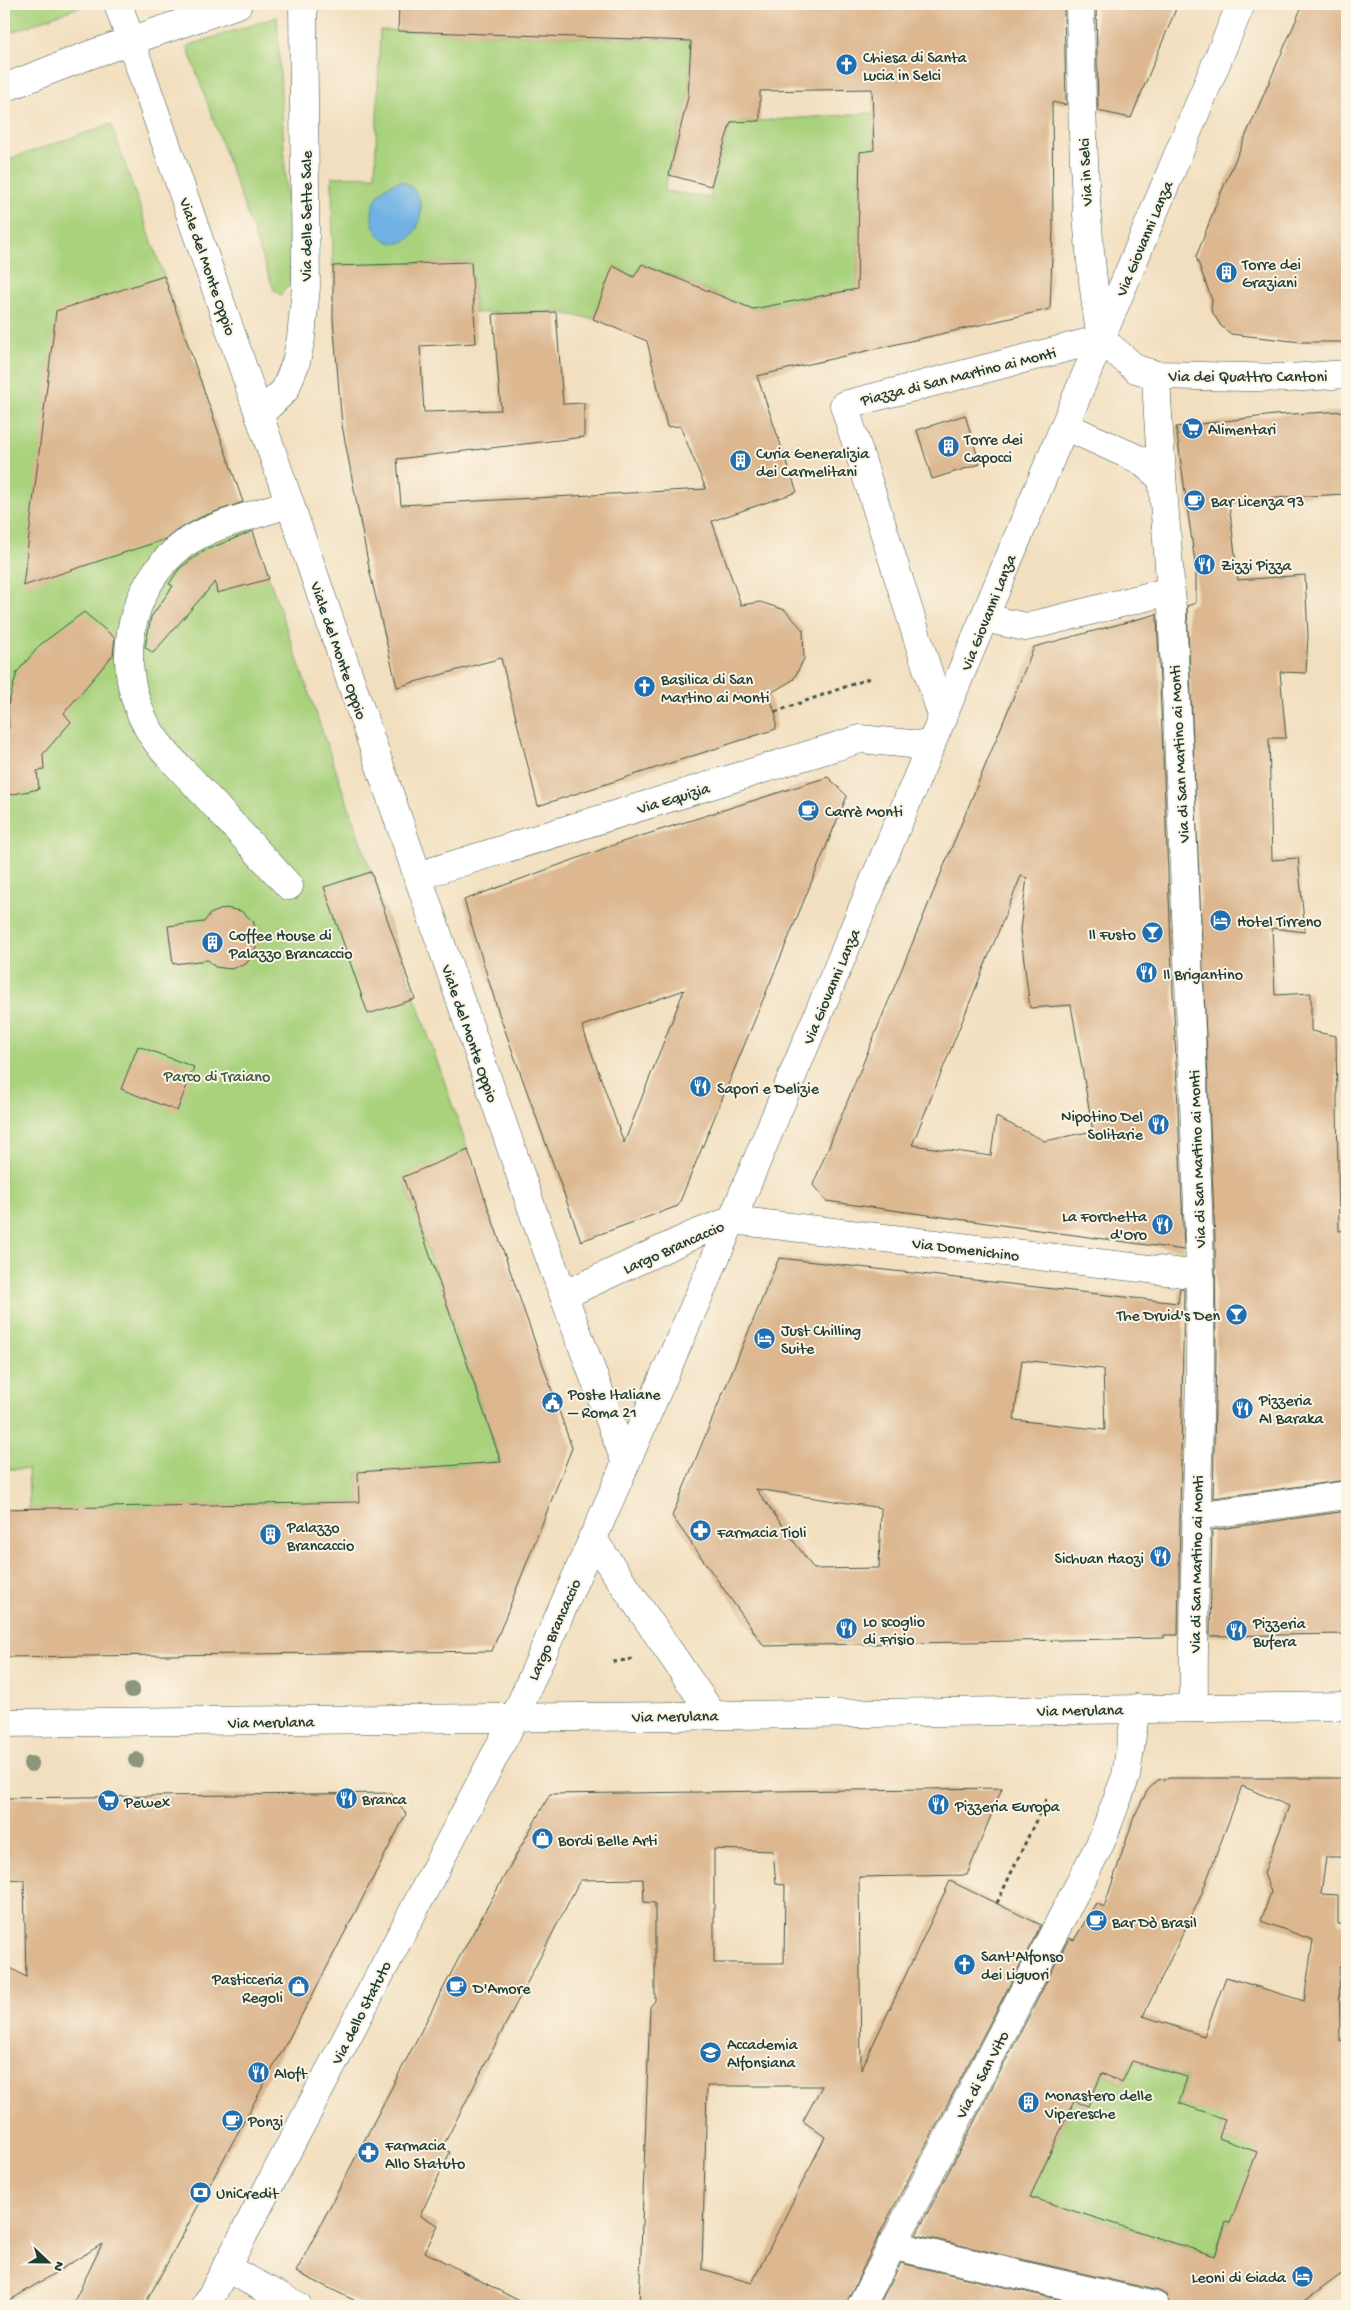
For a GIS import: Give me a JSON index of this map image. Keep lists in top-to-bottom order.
{
  "streets": {
    "street": [
      "Via in Selci",
      "Via delle Sette Sale",
      "Via Giovanni Lanza",
      "Viale del Monte Oppio",
      "Piazza di San Martino ai Monti",
      "Via dei Quattro Cantoni",
      "Via di San Martino ai Monti",
      "Via Equizia",
      "Largo Brancaccio",
      "Via Domenichino",
      "Via Merulana",
      "Via dello Statuto",
      "Via di San Vito"
    ]
  },
  "crossings": [
    ["Via in Selci", "Via Giovanni Lanza"],
    ["Via in Selci", "Piazza di San Martino ai Monti"],
    ["Via in Selci", "Via dei Quattro Cantoni"],
    ["Via delle Sette Sale", "Viale del Monte Oppio"],
    ["Via Giovanni Lanza", "Piazza di San Martino ai Monti"],
    ["Via Giovanni Lanza", "Via dei Quattro Cantoni"],
    ["Via Giovanni Lanza", "Via Equizia"],
    ["Via Giovanni Lanza", "Largo Brancaccio"],
    ["Via Giovanni Lanza", "Via Domenichino"],
    ["Viale del Monte Oppio", "Via Equizia"],
    ["Viale del Monte Oppio", "Largo Brancaccio"],
    ["Piazza di San Martino ai Monti", "Via dei Quattro Cantoni"],
    ["Via di San Martino ai Monti", "Via Domenichino"],
    ["Via di San Martino ai Monti", "Via Merulana"],
    ["Largo Brancaccio", "Via Domenichino"],
    ["Largo Brancaccio", "Via Merulana"],
    ["Largo Brancaccio", "Via dello Statuto"],
    ["Via Merulana", "Via dello Statuto"],
    ["Via Merulana", "Via di San Vito"]
  ],
  "parks": ["Parco di Traiano"],
  "places": {
    "church": ["Chiesa di Santa Lucia in Selci", "Basilica di San Martino ai Monti", "Sant'Alfonso dei Liguori"],
    "building": [
      "Torre dei Graziani",
      "Torre dei Capocci",
      "Curia Generalizia dei Carmelitani",
      "Coffee House di Palazzo Brancaccio",
      "Palazzo Brancaccio",
      "Monastero delle Viperesche"
    ],
    "supermarket": ["Alimentari", "Pewex"],
    "cafe": [
      "Bar Licenza 93",
      "Carrè Monti",
      "Bar Dò Brasil",
      "D'Amore",
      "Ponzi"
    ],
    "restaurant": [
      "Zizzi Pizza",
      "Il Brigantino",
      "Sapori e Delizie",
      "Nipotino Del Solitarie",
      "La Forchetta d'Oro",
      "Pizzeria Al Baraka",
      "Sichuan Haozi",
      "Lo scoglio di Frisio",
      "Pizzeria Bufera",
      "Branca",
      "Pizzeria Europa",
      "Aloft"
    ],
    "hotel": ["Hotel Tirreno", "Just Chilling Suite", "Leoni di Giada"],
    "bar": ["Il Fusto", "The Druid's Den"],
    "public building": ["Poste Italiane – Roma 21"],
    "pharmacy": ["Farmacia Tioli", "Farmacia Allo Statuto"],
    "shop": ["Bordi Belle Arti", "Pasticceria Regoli"],
    "school or university": ["Accademia Alfonsiana"],
    "bank": ["UniCredit"]
  },
  "north": "right"
}
